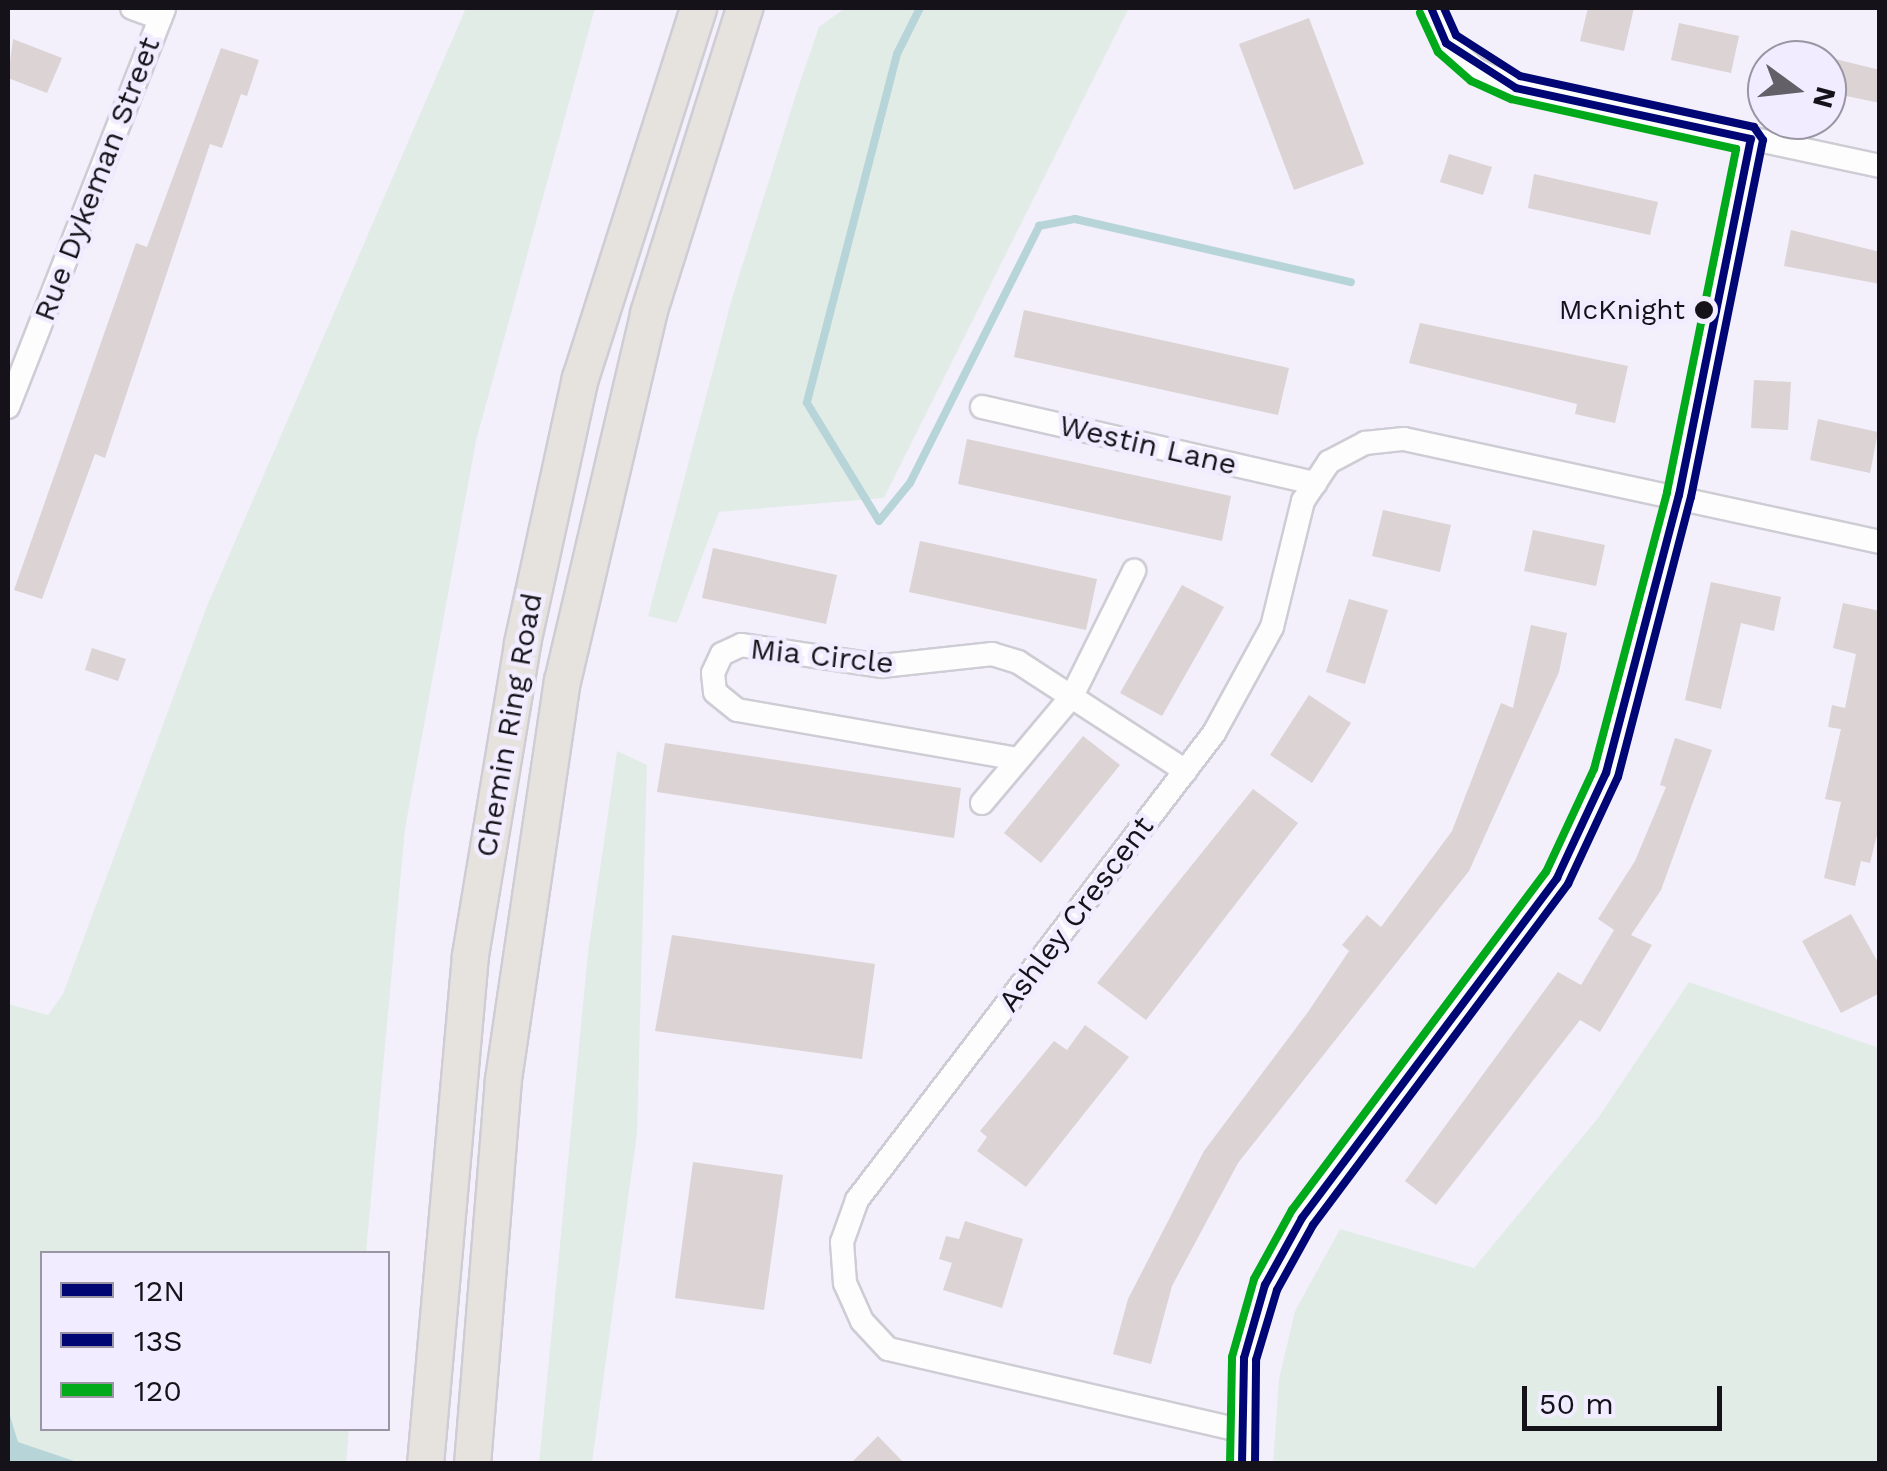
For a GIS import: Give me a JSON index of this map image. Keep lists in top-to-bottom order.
{
  "streets": {
    "highway": ["Chemin Ring Road"],
    "street": [
      "Rue Dykeman Street",
      "Westin Lane",
      "Mia Circle",
      "Ashley Crescent"
    ]
  },
  "crossings": [
    ["Westin Lane", "Ashley Crescent"],
    ["Mia Circle", "Ashley Crescent"]
  ],
  "places": ["McKnight"],
  "lines": ["transit line 12N", "transit line 13S", "transit line 120"],
  "legend": ["12N", "13S", "120"],
  "scale_bar": "50 m",
  "north": "right"
}
